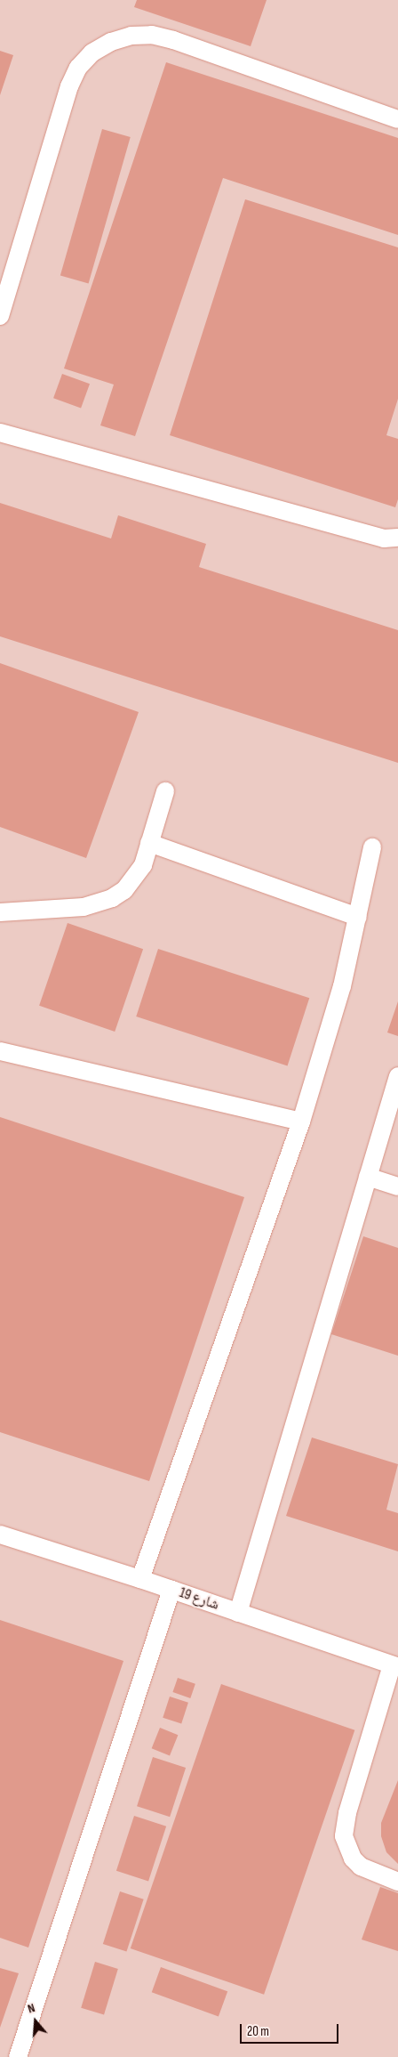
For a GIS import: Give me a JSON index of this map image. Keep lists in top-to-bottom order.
{
  "streets": {
    "lane": ["شارع 19"]
  },
  "scale_bar": "20 m",
  "north": "top"
}
